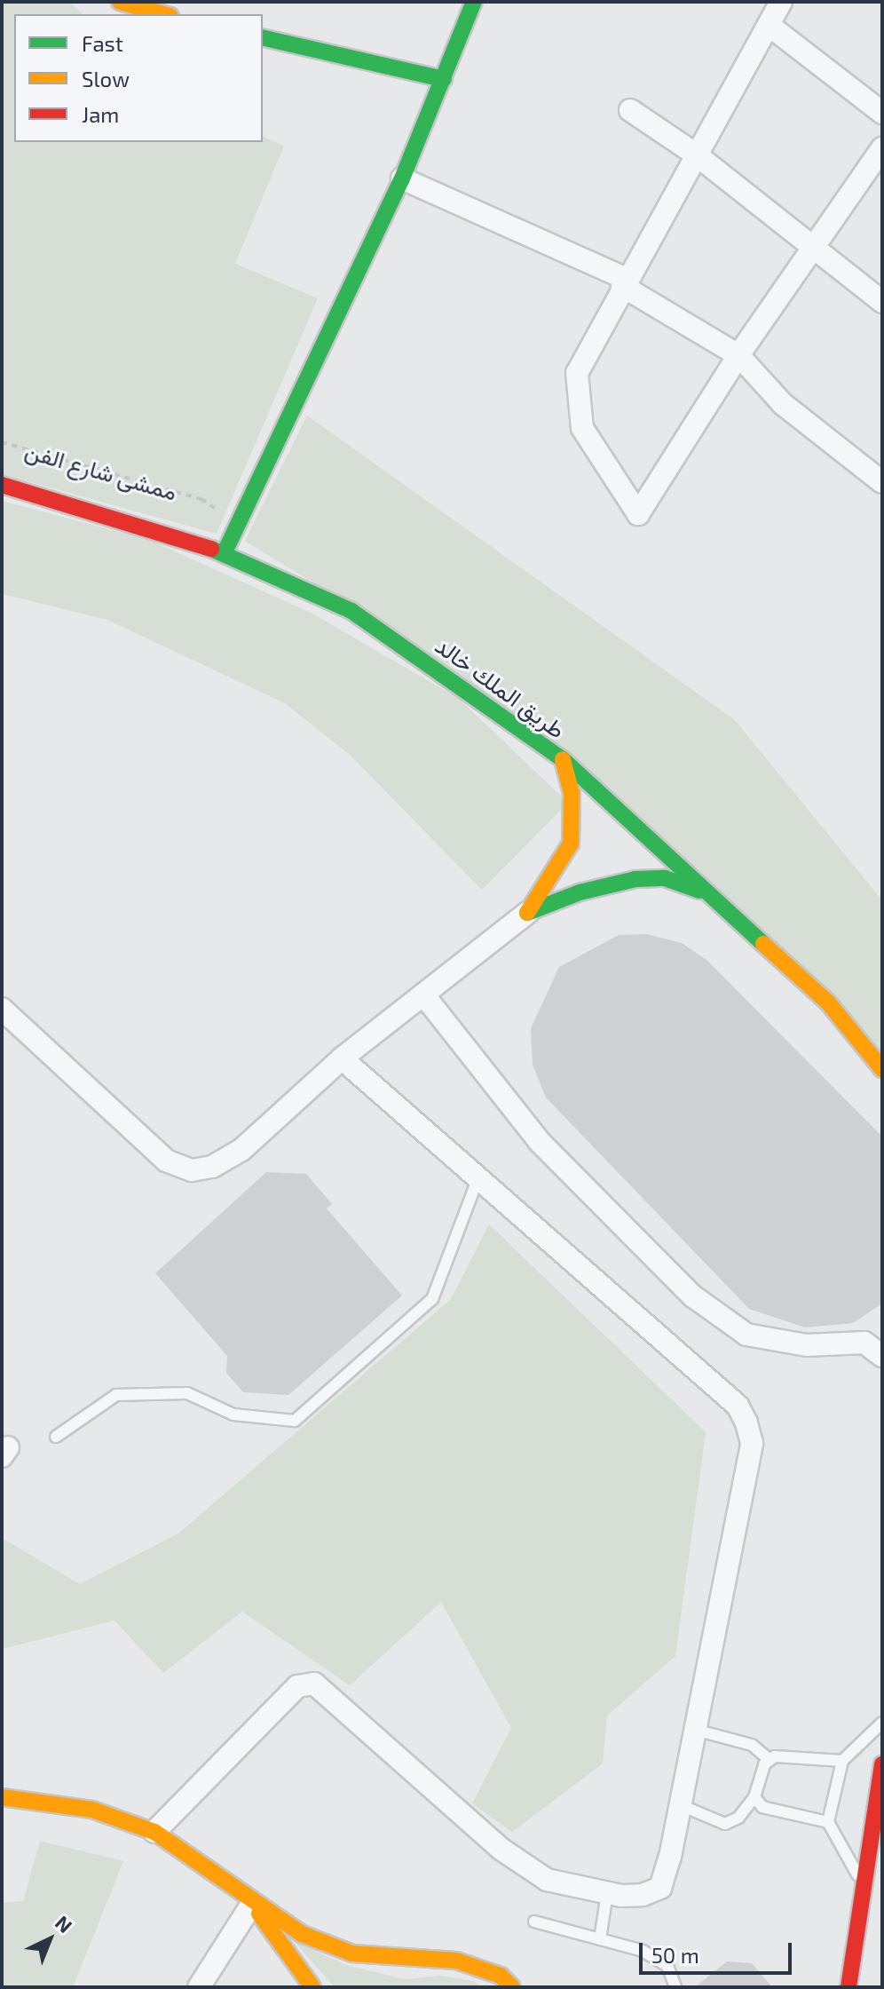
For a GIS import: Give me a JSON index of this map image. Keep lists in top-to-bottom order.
{
  "streets": {
    "street": ["طريق الملك خالد"],
    "path": ["ممشى شارع الفن"]
  },
  "legend": ["Fast", "Slow", "Jam"],
  "scale_bar": "50 m",
  "north": "top right"
}
